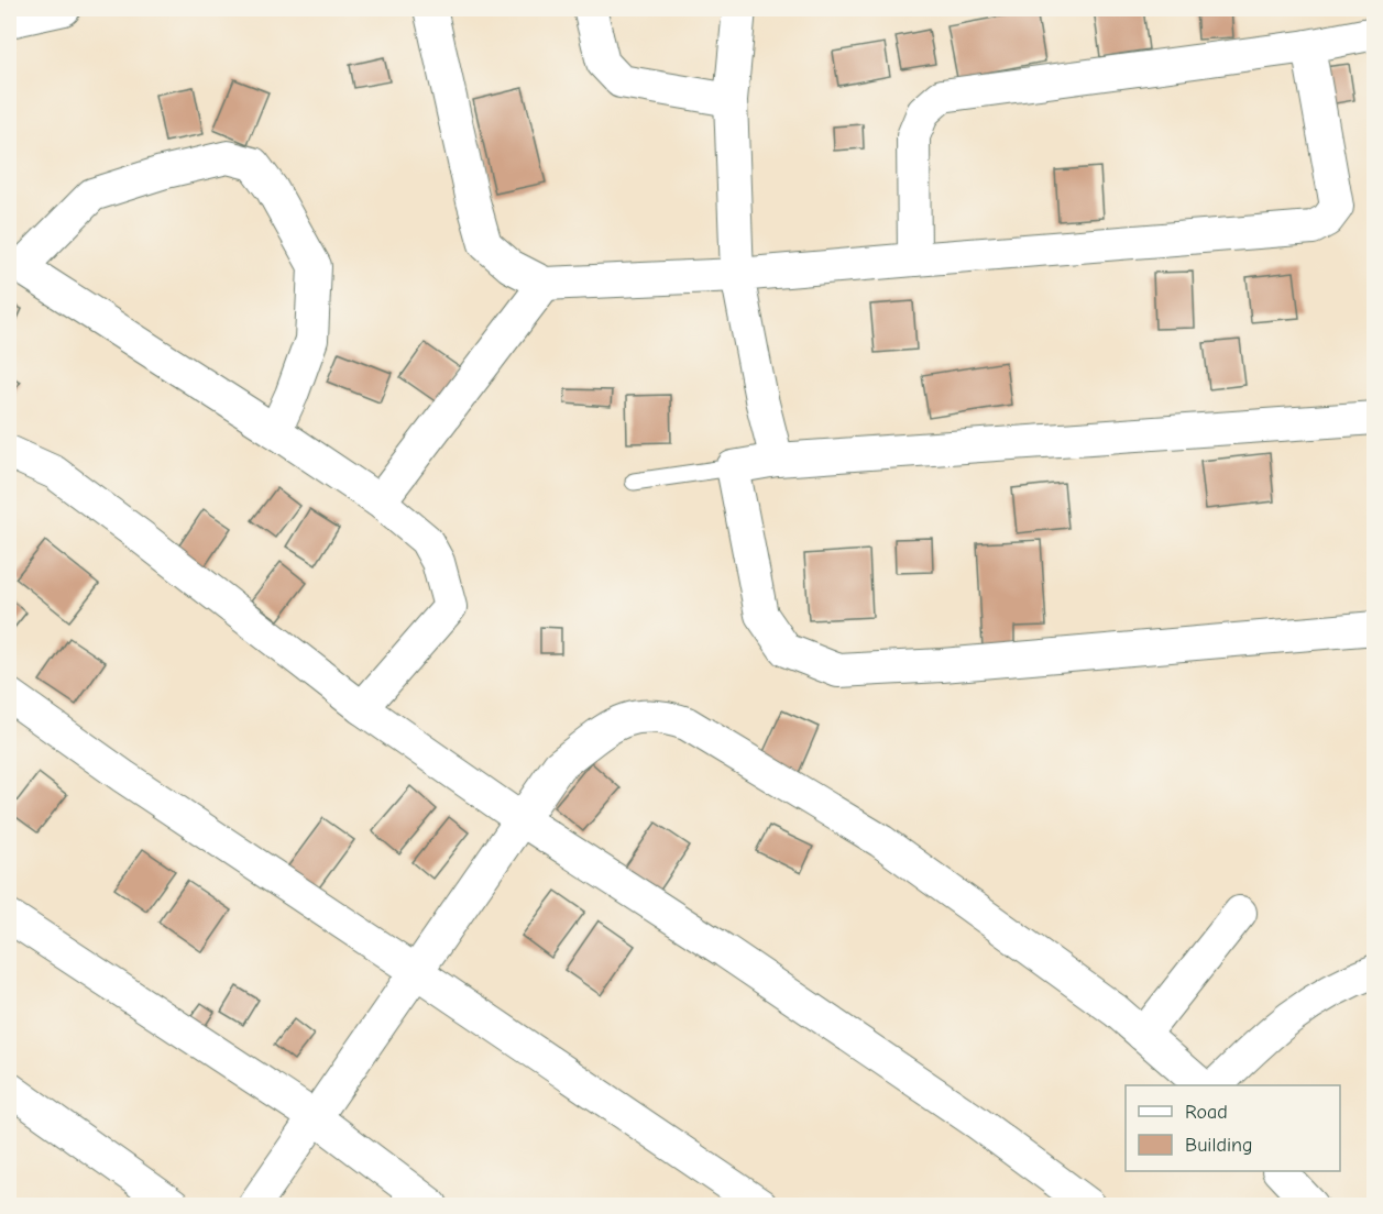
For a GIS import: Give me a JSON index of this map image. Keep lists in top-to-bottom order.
{
  "legend": ["Road", "Building"]
}
